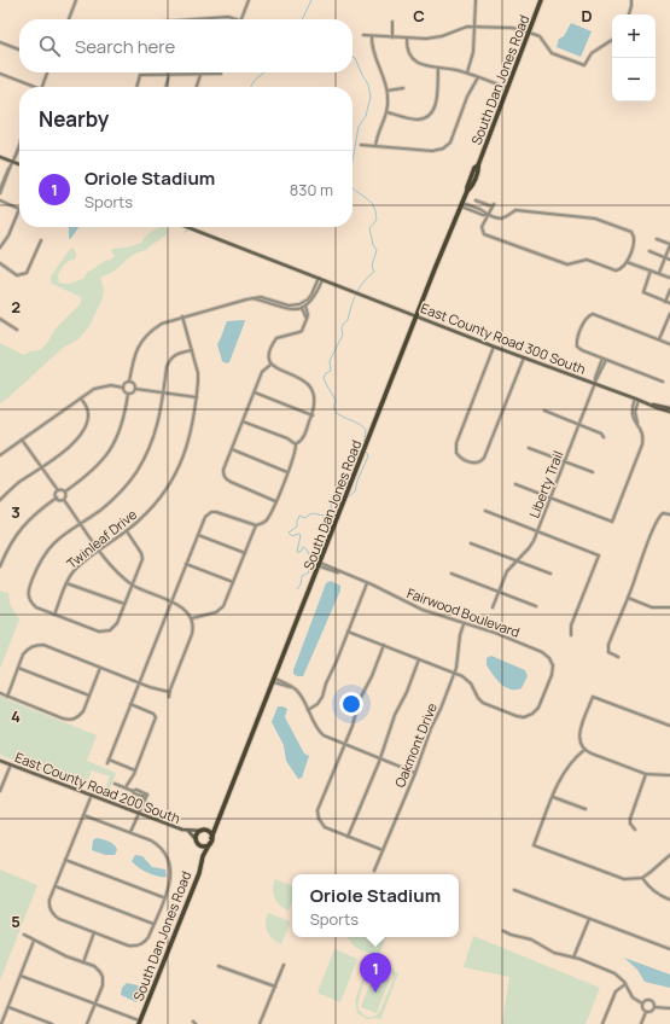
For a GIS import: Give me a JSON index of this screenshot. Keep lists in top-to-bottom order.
{
  "streets": {
    "main road": ["South Dan Jones Road"],
    "street": [
      "East County Road 300 South",
      "Liberty Trail",
      "Twinleaf Drive",
      "Fairwood Boulevard",
      "Oakmont Drive",
      "East County Road 200 South"
    ]
  },
  "crossings": [
    ["South Dan Jones Road", "East County Road 300 South"],
    ["South Dan Jones Road", "Fairwood Boulevard"],
    ["South Dan Jones Road", "East County Road 200 South"],
    ["East County Road 300 South", "Liberty Trail"],
    ["Fairwood Boulevard", "Oakmont Drive"]
  ],
  "page": {
    "map_buttons": ["+", "−"],
    "search": "Search here",
    "heading": "Nearby",
    "list": [
      {
        "mark": "1",
        "name": "Oriole Stadium",
        "note": "Sports",
        "value": "830 m"
      }
    ],
    "popup": ["Oriole Stadium", "Sports"],
    "pins": "1"
  },
  "grid": {
    "columns": ["C", "D"],
    "rows": [
      "2",
      "3",
      "4",
      "5"
    ]
  }
}
